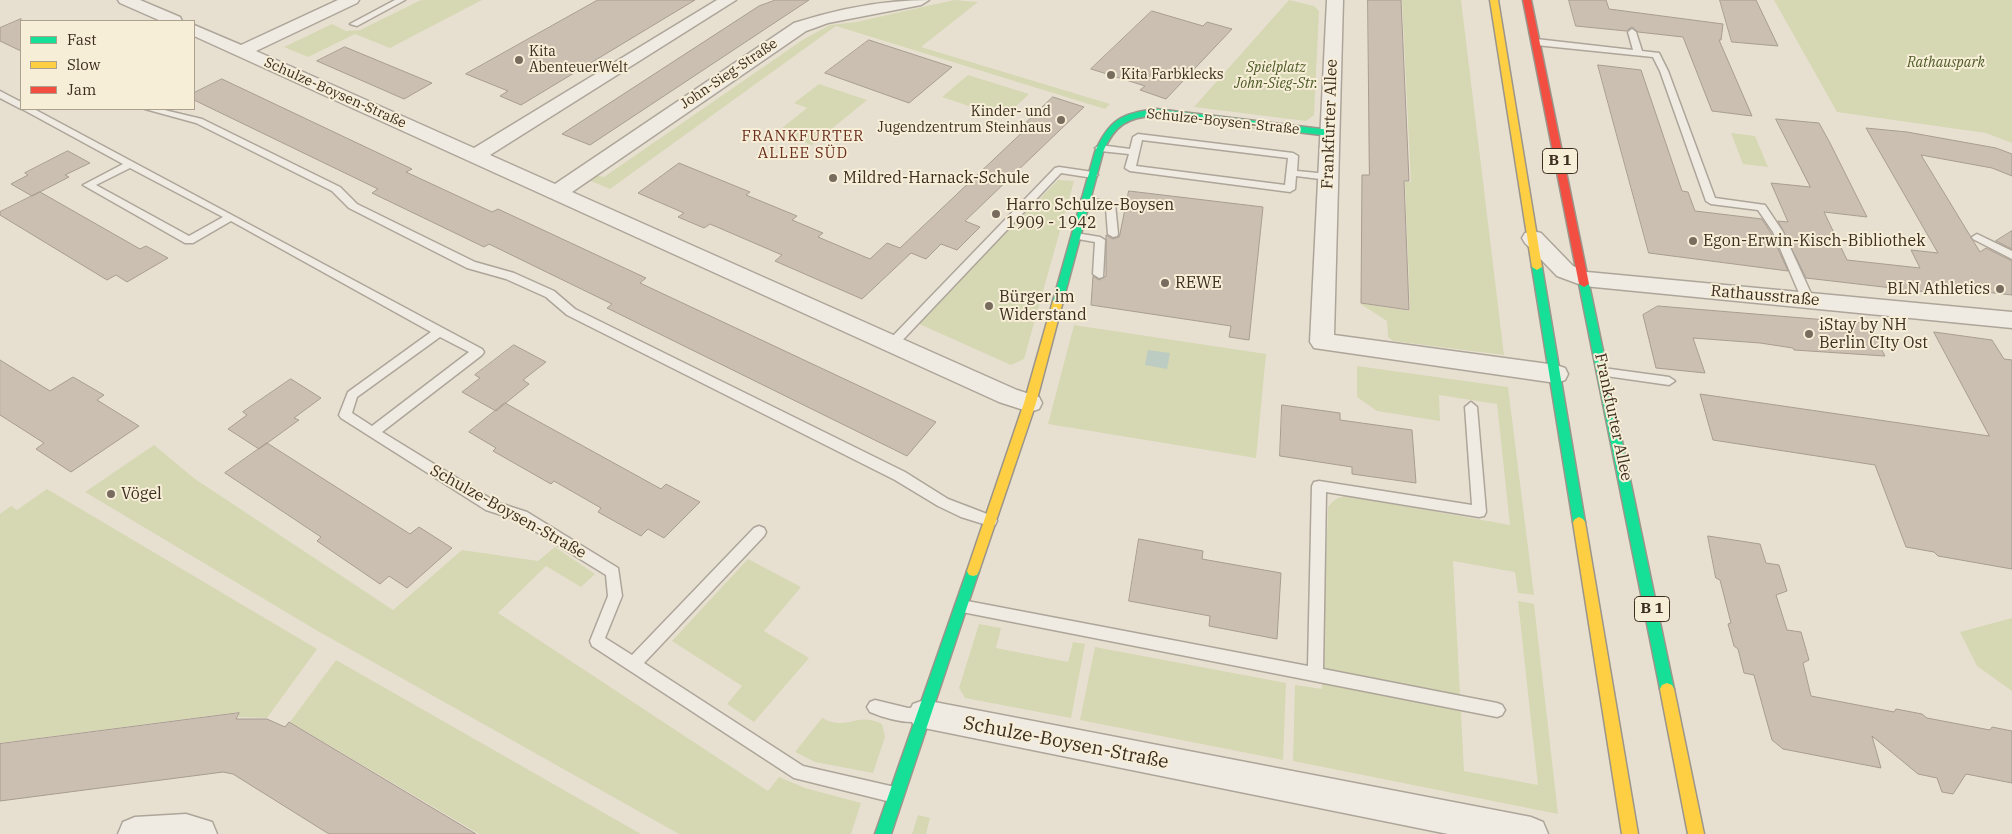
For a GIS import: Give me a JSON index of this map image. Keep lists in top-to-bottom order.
{
  "streets": {
    "main road": ["Schulze-Boysen-Straße", "Frankfurter Allee", "B 1"],
    "street": ["John-Sieg-Straße", "Rathausstraße"]
  },
  "crossings": [
    ["John-Sieg-Straße", "Schulze-Boysen-Straße"],
    ["Schulze-Boysen-Straße", "Frankfurter Allee"],
    ["Frankfurter Allee", "B 1"],
    ["Frankfurter Allee", "Rathausstraße"],
    ["B 1", "Rathausstraße"]
  ],
  "districts": ["FRANKFURTER ALLEE SÜD"],
  "parks": ["Rathauspark", "Spielplatz John-Sieg-Str."],
  "places": [
    "Kita AbenteuerWelt",
    "Kita Farbklecks",
    "Kinder- und Jugendzentrum Steinhaus",
    "Mildred-Harnack-Schule",
    "Harro Schulze-Boysen 1909 - 1942",
    "Egon-Erwin-Kisch-Bibliothek",
    "REWE",
    "BLN Athletics",
    "Bürger im Widerstand",
    "iStay by NH Berlin CIty Ost",
    "Vögel"
  ],
  "legend": ["Fast", "Slow", "Jam"]
}
